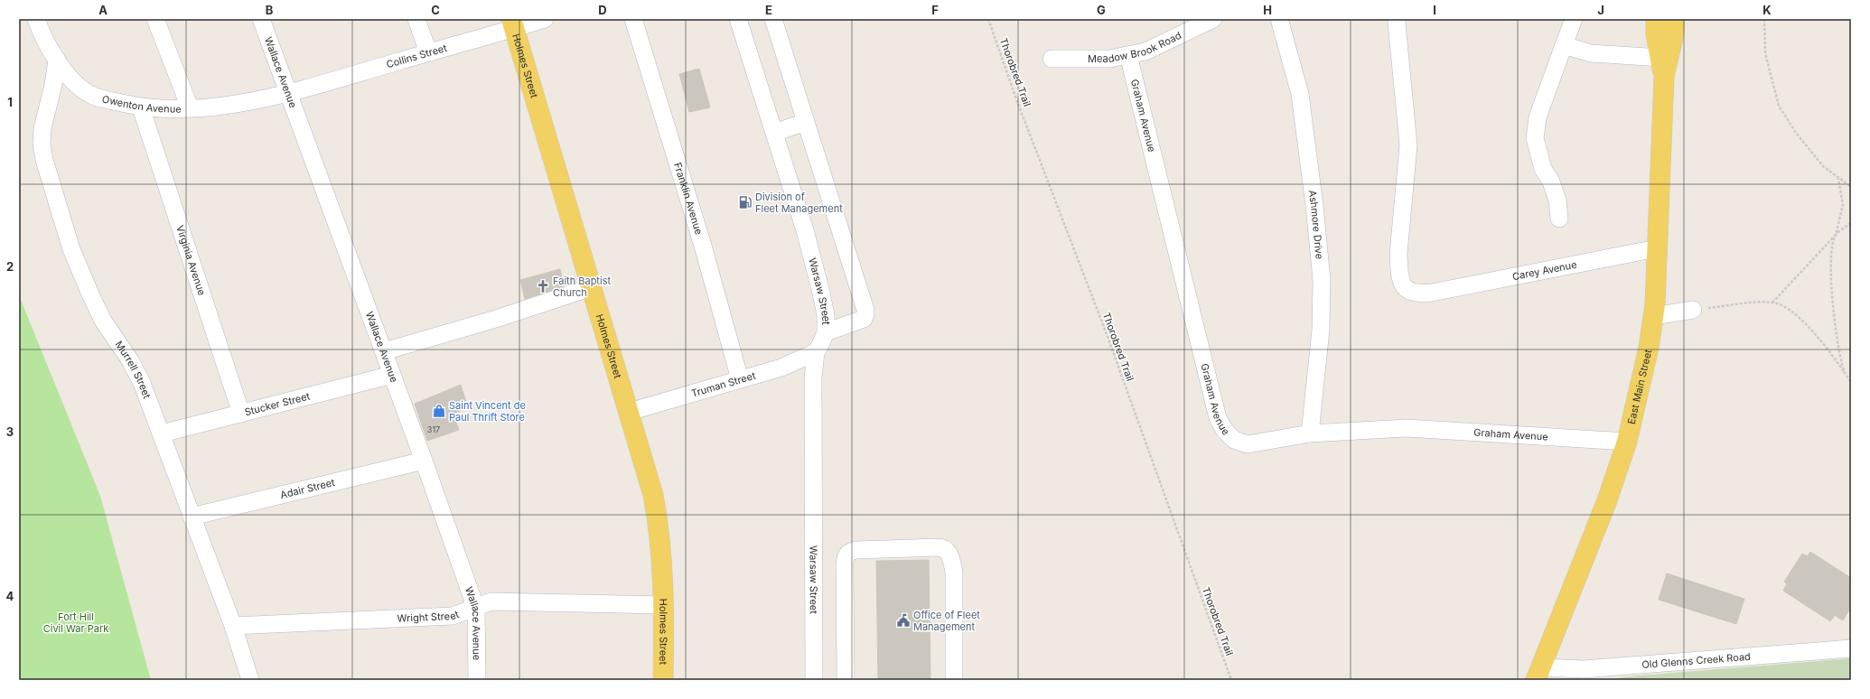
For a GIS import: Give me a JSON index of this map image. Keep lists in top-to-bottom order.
{
  "streets": {
    "main road": ["Holmes Street", "East Main Street"],
    "street": [
      "Meadow Brook Road",
      "Collins Street",
      "Wallace Avenue",
      "Owenton Avenue",
      "Graham Avenue",
      "Franklin Avenue",
      "Ashmore Drive",
      "Virginia Avenue",
      "Carey Avenue",
      "Warsaw Street",
      "Murrell Street",
      "Truman Street",
      "Stucker Street",
      "Adair Street",
      "Wright Street",
      "Old Glenns Creek Road"
    ],
    "path": ["Thorobred Trail"]
  },
  "crossings": [
    ["Meadow Brook Road", "Graham Avenue"],
    ["Collins Street", "Holmes Street"],
    ["Collins Street", "Wallace Avenue"],
    ["Collins Street", "Owenton Avenue"],
    ["Holmes Street", "Truman Street"],
    ["Holmes Street", "Wright Street"],
    ["Wallace Avenue", "Owenton Avenue"],
    ["Wallace Avenue", "Stucker Street"],
    ["Wallace Avenue", "Adair Street"],
    ["Wallace Avenue", "Wright Street"],
    ["Owenton Avenue", "Virginia Avenue"],
    ["Owenton Avenue", "Murrell Street"],
    ["Graham Avenue", "Ashmore Drive"],
    ["Graham Avenue", "East Main Street"],
    ["Franklin Avenue", "Truman Street"],
    ["Virginia Avenue", "Stucker Street"],
    ["Carey Avenue", "East Main Street"],
    ["Warsaw Street", "Truman Street"],
    ["Murrell Street", "Stucker Street"],
    ["Murrell Street", "Adair Street"],
    ["Murrell Street", "Wright Street"],
    ["East Main Street", "Old Glenns Creek Road"]
  ],
  "parks": ["Fort Hill Civil War Park"],
  "places": {
    "fuel station": ["Division of Fleet Management"],
    "church": ["Faith Baptist Church"],
    "shop": ["Saint Vincent de Paul Thrift Store"],
    "public building": ["Office of Fleet Management"]
  },
  "house_numbers": ["317"],
  "grid": {
    "columns": [
      "A",
      "B",
      "C",
      "D",
      "E",
      "F",
      "G",
      "H",
      "I",
      "J",
      "K"
    ],
    "rows": [
      "1",
      "2",
      "3",
      "4"
    ]
  }
}
